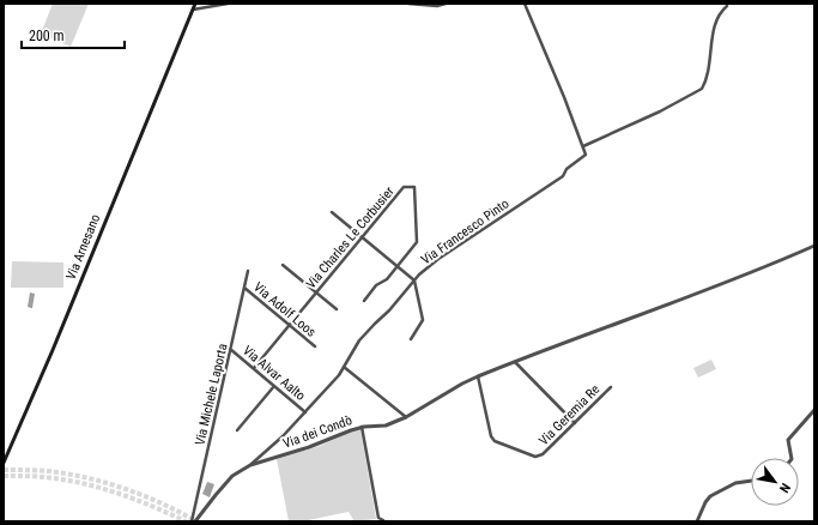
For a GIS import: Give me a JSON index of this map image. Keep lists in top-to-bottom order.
{
  "streets": {
    "main road": ["Via Arnesano"],
    "street": [
      "Via Francesco Pinto",
      "Via Charles Le Corbusier",
      "Via Adolf Loos",
      "Via Alvar Aalto",
      "Via Michele Laporta",
      "Via Geremia Re",
      "Via dei Condò"
    ]
  },
  "crossings": [
    ["Via Francesco Pinto", "Via Alvar Aalto"],
    ["Via Francesco Pinto", "Via dei Condò"],
    ["Via Charles Le Corbusier", "Via Adolf Loos"],
    ["Via Charles Le Corbusier", "Via Alvar Aalto"],
    ["Via Adolf Loos", "Via Michele Laporta"],
    ["Via Alvar Aalto", "Via Michele Laporta"],
    ["Via Michele Laporta", "Via dei Condò"],
    ["Via Geremia Re", "Via dei Condò"]
  ],
  "scale_bar": "200 m",
  "north": "bottom right"
}
